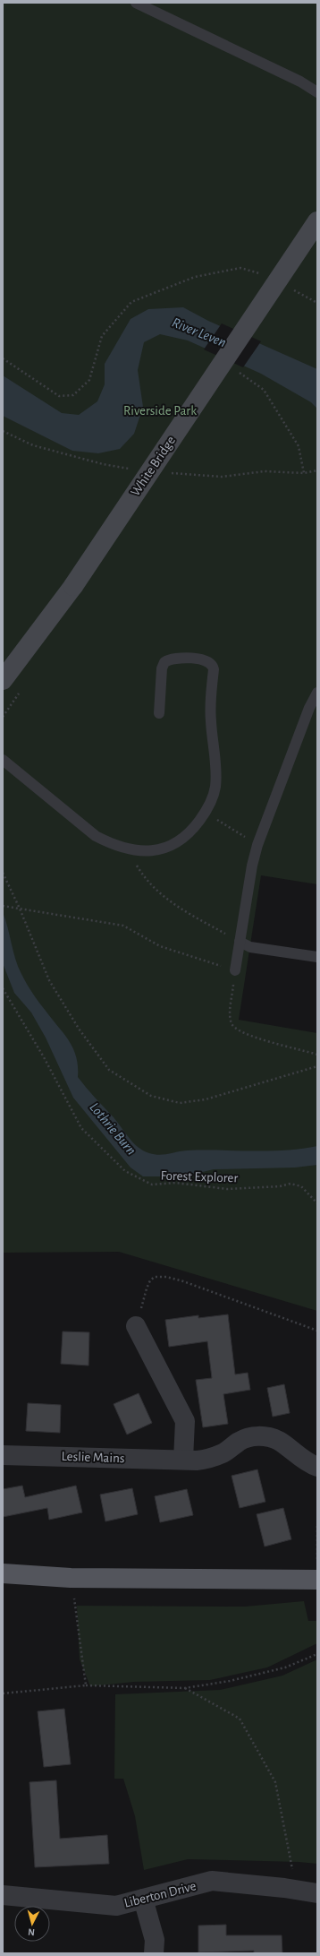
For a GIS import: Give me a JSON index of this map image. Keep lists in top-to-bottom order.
{
  "streets": {
    "main road": ["White Bridge"],
    "street": ["Leslie Mains", "Liberton Drive"],
    "path": ["Forest Explorer"]
  },
  "water": ["River Leven", "Lothrie Burn"],
  "parks": ["Riverside Park"],
  "north": "bottom"
}
